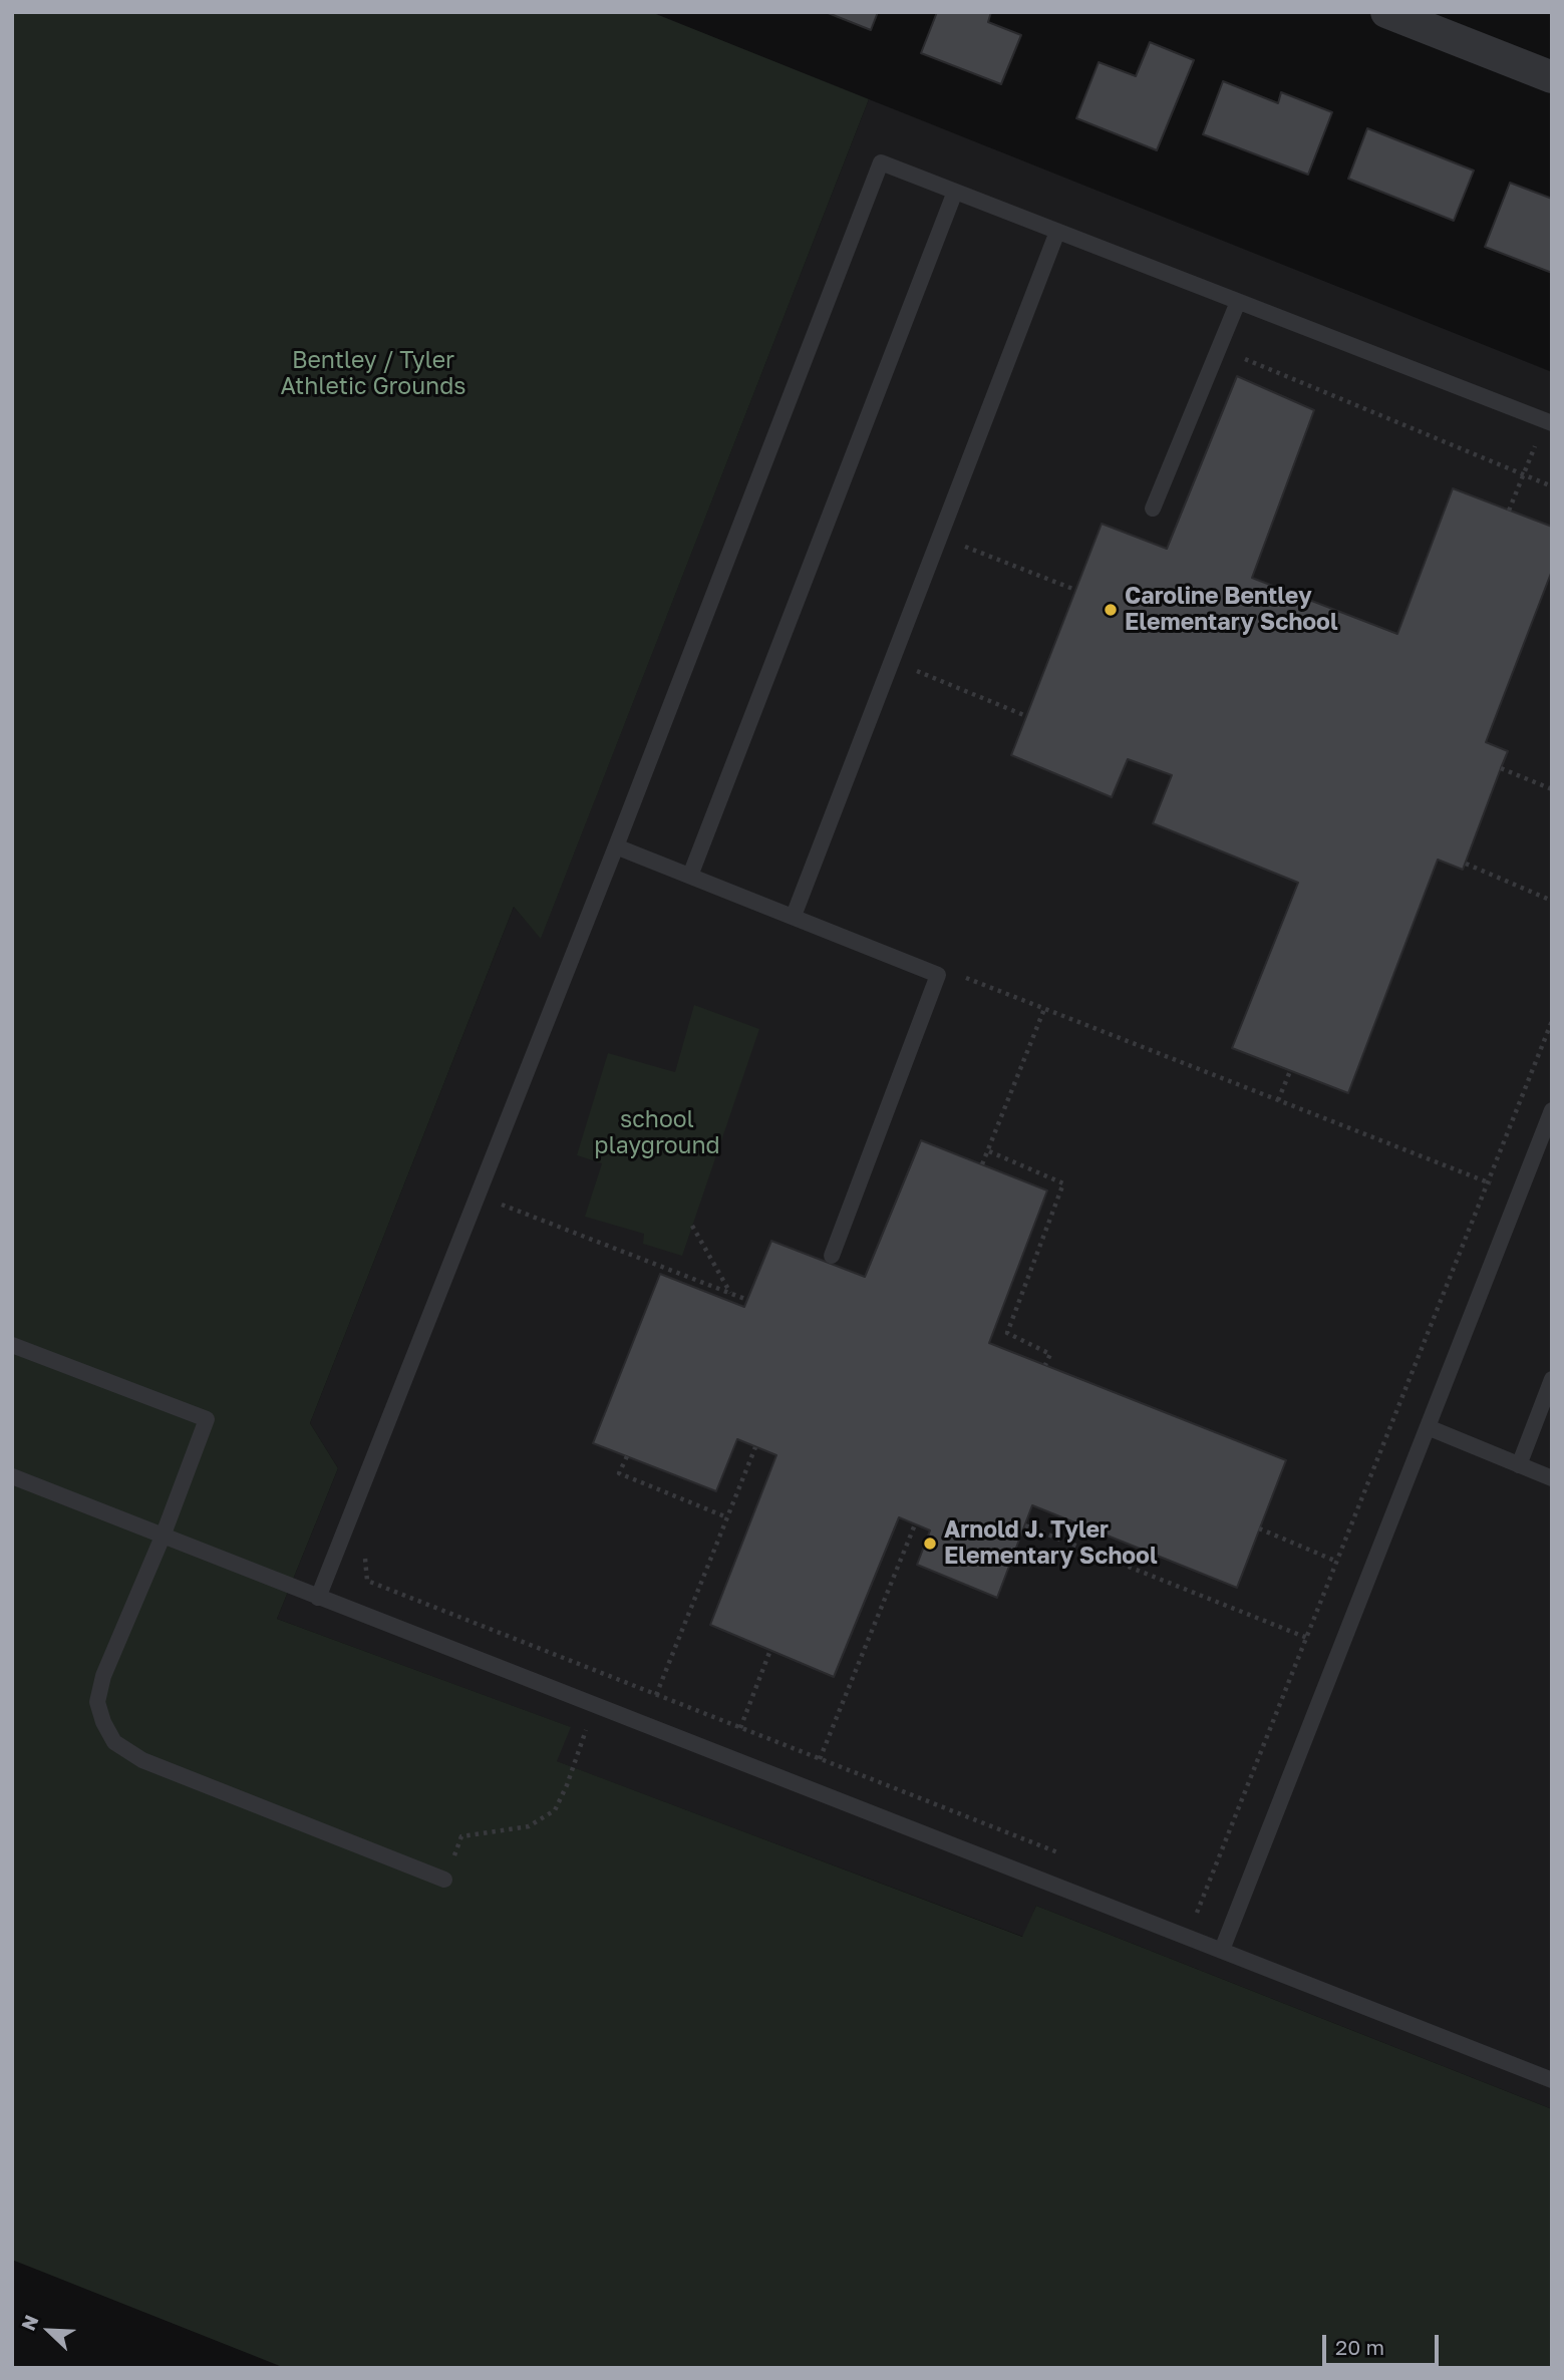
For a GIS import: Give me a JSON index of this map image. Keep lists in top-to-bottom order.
{
  "parks": ["Bentley / Tyler Athletic Grounds", "school playground"],
  "places": ["Caroline Bentley Elementary School", "Arnold J. Tyler Elementary School"],
  "scale_bar": "20 m",
  "north": "top left"
}
